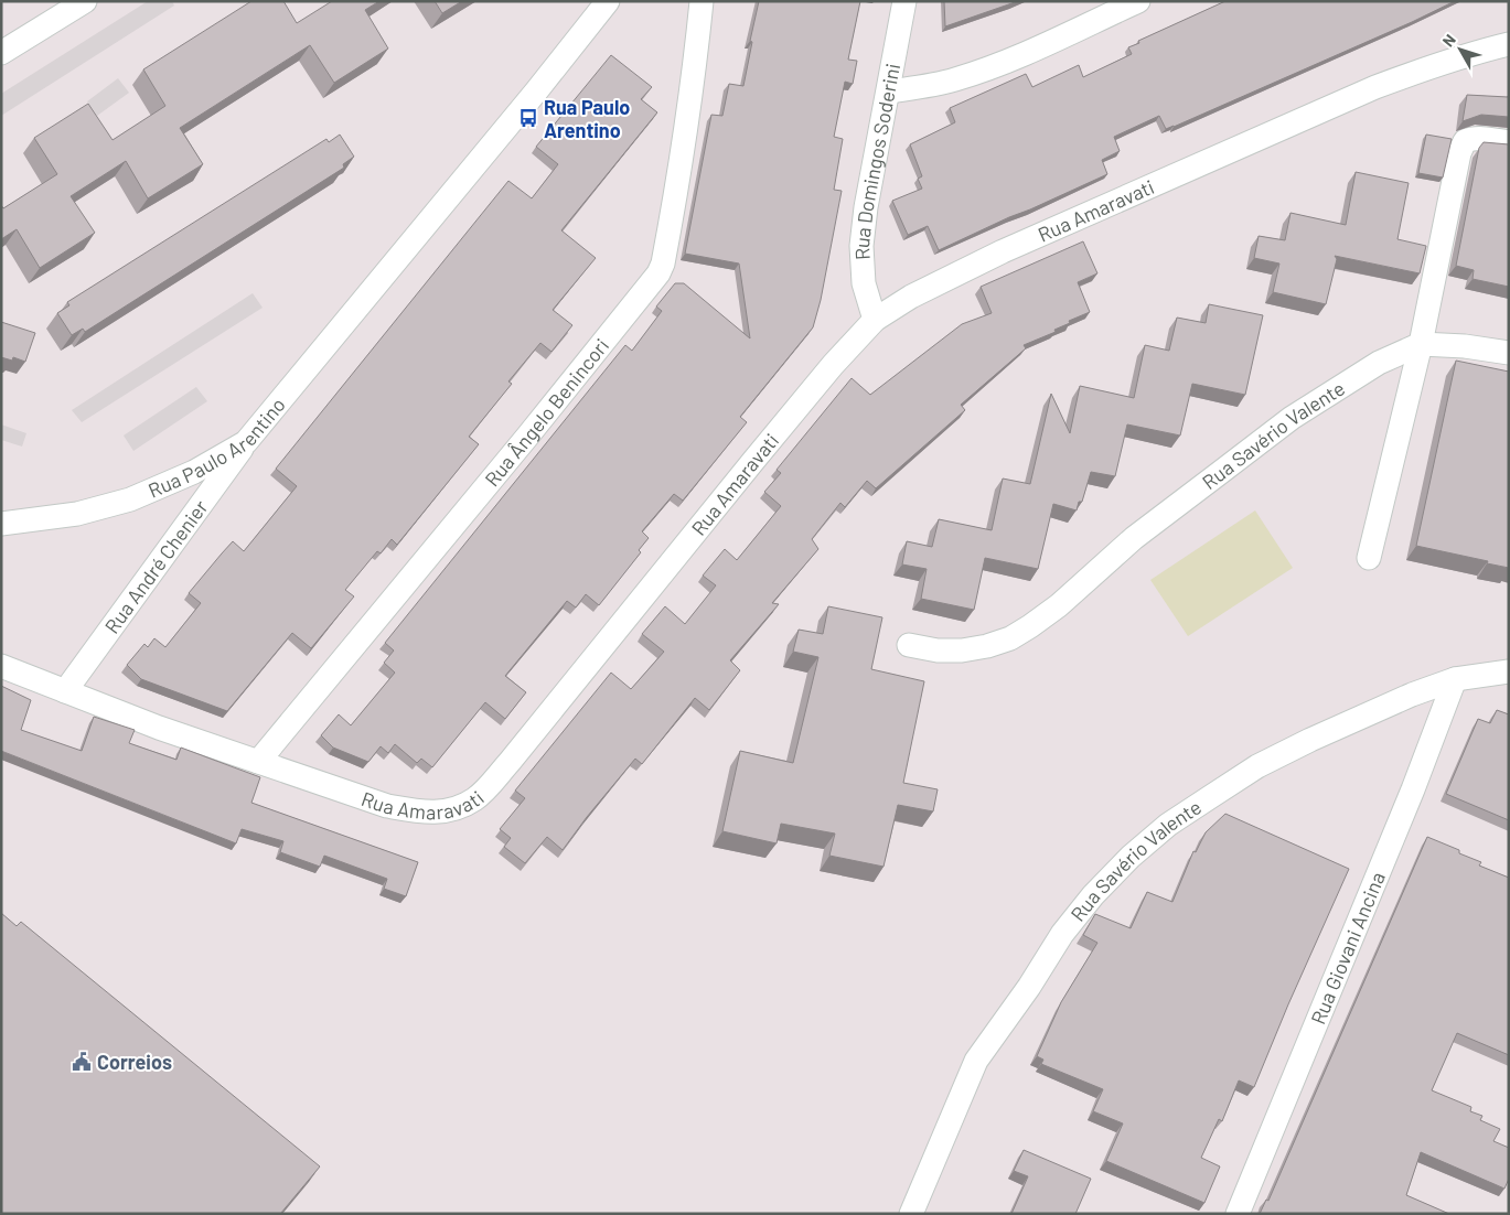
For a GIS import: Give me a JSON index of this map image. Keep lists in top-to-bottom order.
{
  "streets": {
    "street": [
      "Rua Domingos Soderini",
      "Rua Amaravati",
      "Rua Ângelo Benincori",
      "Rua Savério Valente",
      "Rua Paulo Arentino",
      "Rua André Chenier",
      "Rua Giovani Ancina"
    ]
  },
  "crossings": [
    ["Rua Domingos Soderini", "Rua Amaravati"],
    ["Rua Amaravati", "Rua Ângelo Benincori"],
    ["Rua Amaravati", "Rua André Chenier"],
    ["Rua Savério Valente", "Rua Giovani Ancina"],
    ["Rua Paulo Arentino", "Rua André Chenier"]
  ],
  "places": {
    "bus stop": ["Rua Paulo Arentino"],
    "public building": ["Correios"]
  },
  "north": "top left"
}
